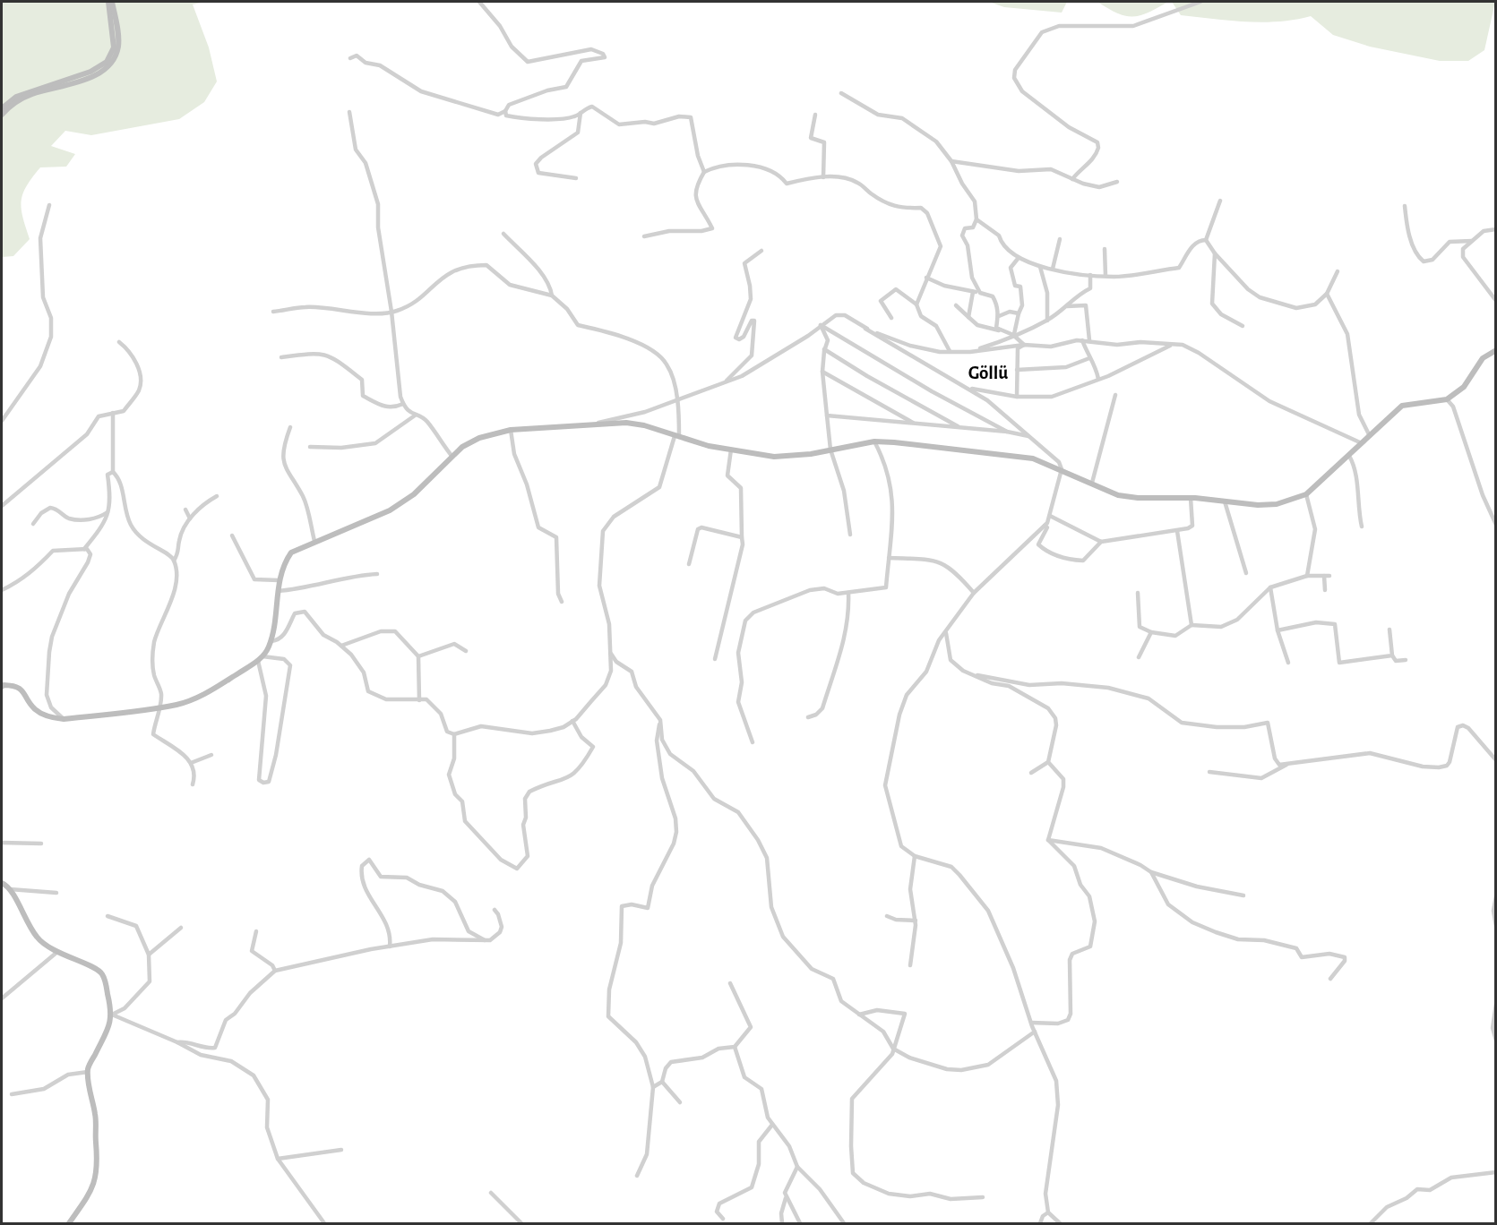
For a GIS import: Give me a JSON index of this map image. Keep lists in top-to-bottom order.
{
  "districts": ["Göllü"]
}
